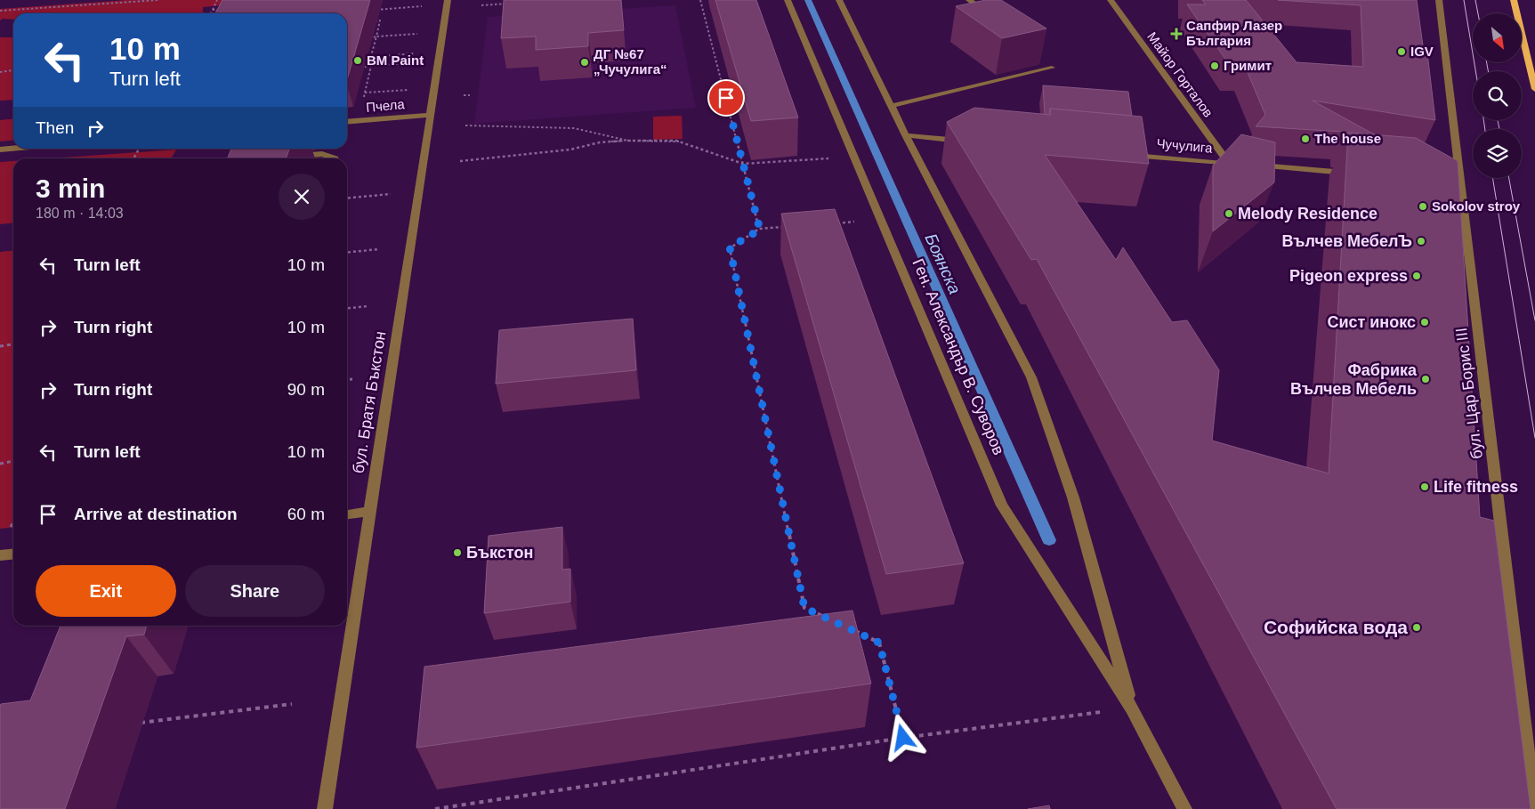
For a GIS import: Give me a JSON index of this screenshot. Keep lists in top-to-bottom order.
{
  "streets": {
    "street": [
      "Майор Горталов",
      "Пчела",
      "Чучулига",
      "Ген. Александър В. Суворов",
      "бул. Цар Борис III",
      "бул. Братя Бъкстон"
    ]
  },
  "crossings": [
    ["Майор Горталов", "Чучулига"],
    ["Пчела", "бул. Братя Бъкстон"]
  ],
  "water": ["Боянска"],
  "places": {
    "health": ["Сапфир Лазер България"],
    "other": [
      "IGV",
      "BM Paint",
      "ДГ №67 „Чучулига“",
      "Гримит",
      "The house",
      "Sokolov stroy",
      "Melody Residence",
      "Вълчев МебелЪ",
      "Pigeon express",
      "Сист инокс",
      "Фабрика Вълчев Мебель",
      "Life fitness",
      "Бъкстон",
      "Софийска вода"
    ]
  },
  "north": "bottom right",
  "page": {
    "turn": ["10 m", "Turn left"],
    "then": "Then",
    "heading": ["3 min", "180 m · 14:03"],
    "list": [
      {
        "name": "Turn left",
        "value": "10 m"
      },
      {
        "name": "Turn right",
        "value": "10 m"
      },
      {
        "name": "Turn right",
        "value": "90 m"
      },
      {
        "name": "Turn left",
        "value": "10 m"
      },
      {
        "name": "Arrive at destination",
        "value": "60 m"
      }
    ],
    "buttons": ["Exit", "Share"]
  }
}
